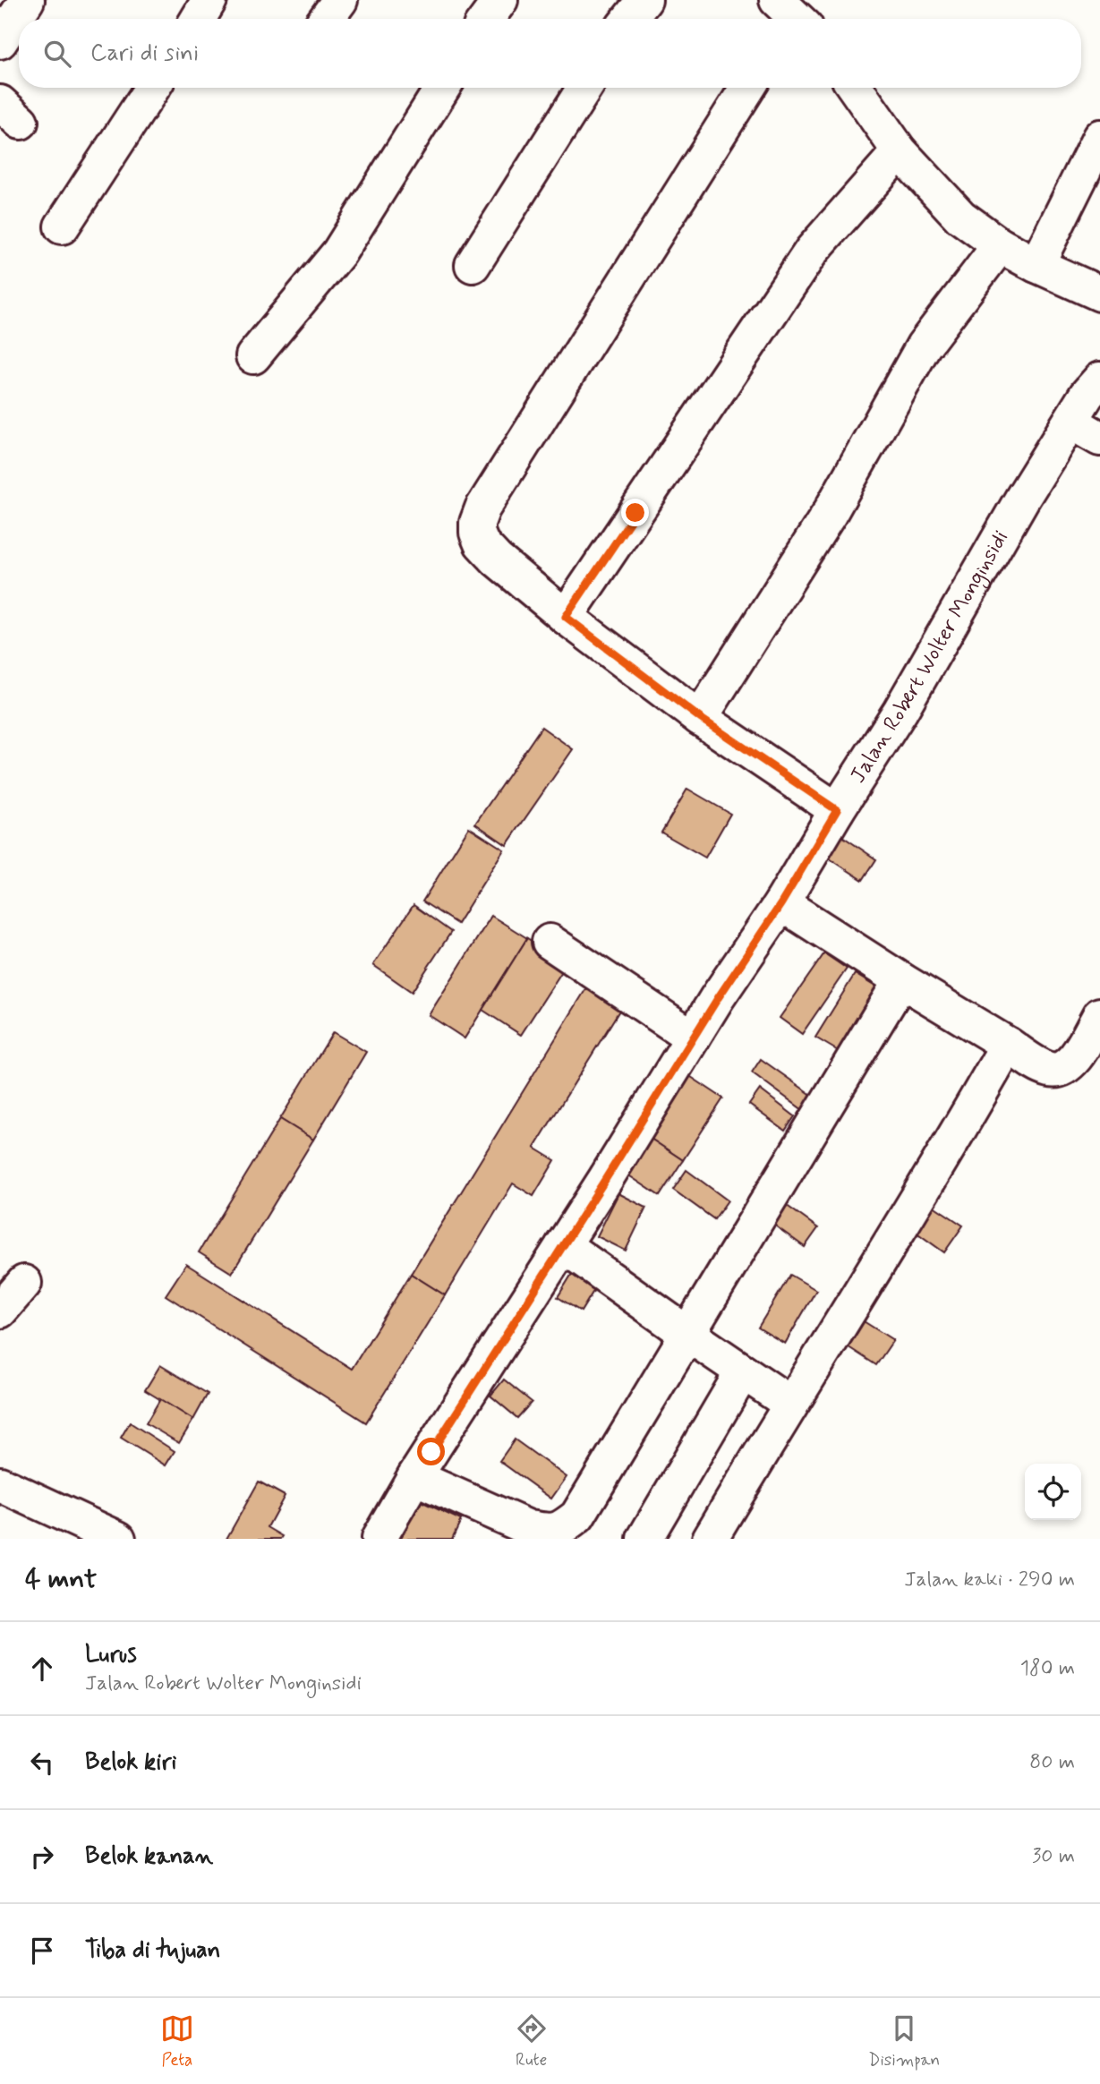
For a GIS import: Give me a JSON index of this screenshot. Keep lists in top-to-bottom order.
{
  "streets": {
    "street": ["Jalan Robert Wolter Monginsidi"]
  },
  "page": {
    "search": "Cari di sini",
    "heading": ["4 mnt", "Jalan kaki · 290 m"],
    "list": [
      ["Lurus", "Jalan Robert Wolter Monginsidi", "180 m"],
      ["Belok kiri", "80 m"],
      ["Belok kanan", "30 m"],
      "Tiba di tujuan"
    ],
    "nav": ["Peta", "Rute", "Disimpan"]
  }
}
